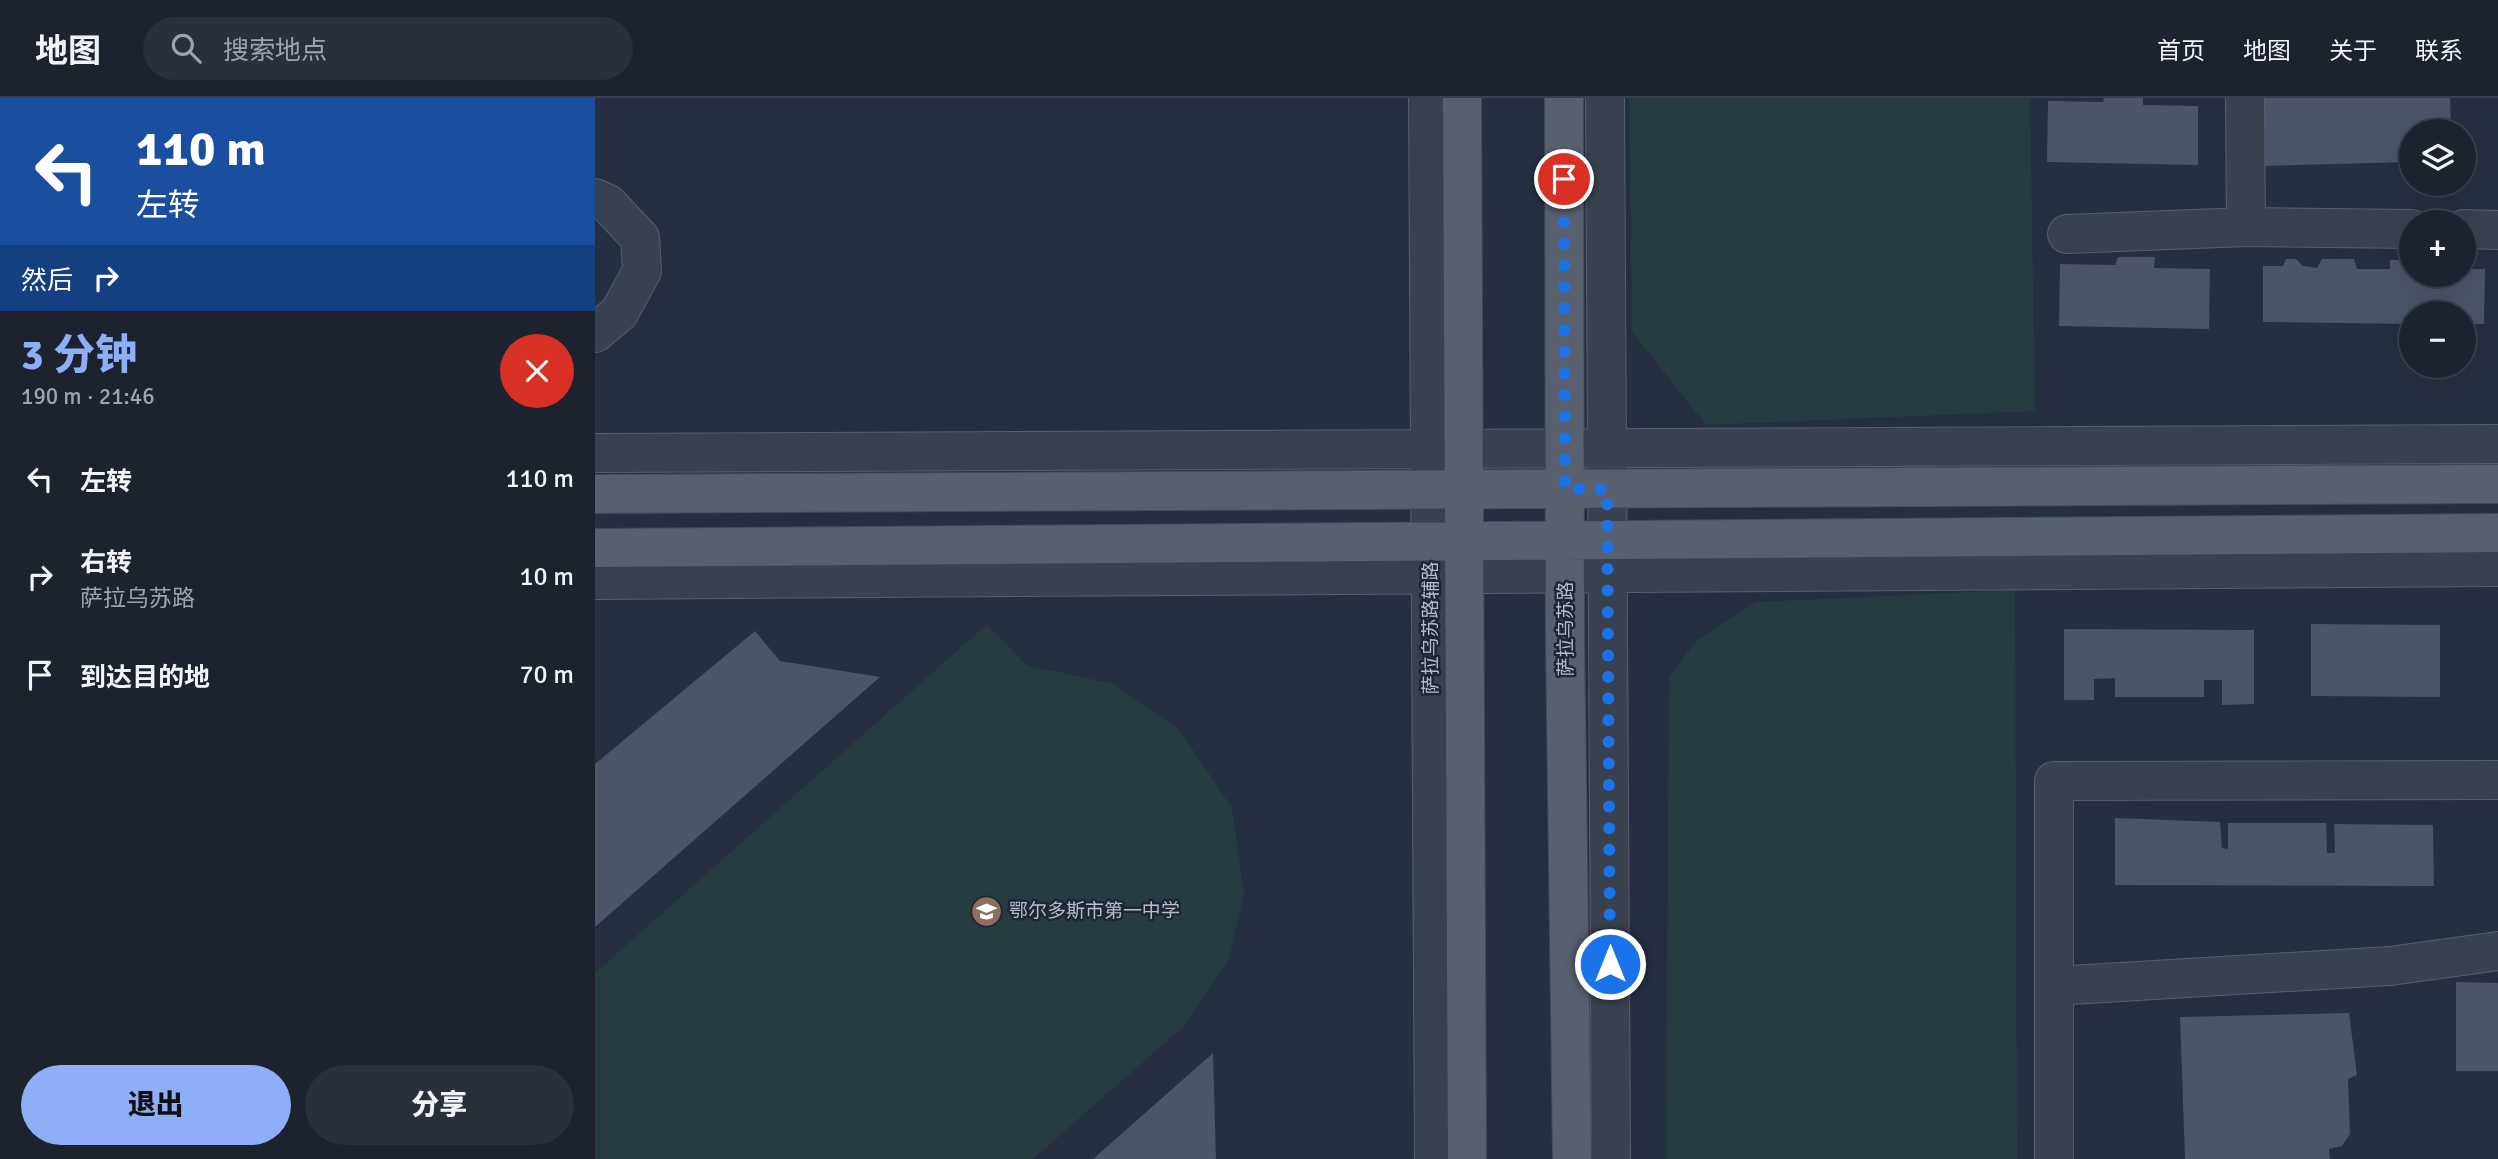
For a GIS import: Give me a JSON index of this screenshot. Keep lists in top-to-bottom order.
{
  "streets": {
    "main road": ["萨拉乌苏路"],
    "street": ["萨拉乌苏路辅路"]
  },
  "places": {
    "school or university": ["鄂尔多斯市第一中学"]
  },
  "page": {
    "header": "地图",
    "search": "搜索地点",
    "nav": [
      "首页",
      "地图",
      "关于",
      "联系"
    ],
    "turn": ["110 m", "左转"],
    "map_buttons": ["+", "−"],
    "then": "然后",
    "heading": ["3 分钟", "190 m · 21:46"],
    "list": [
      {
        "name": "左转",
        "value": "110 m"
      },
      {
        "name": "右转",
        "note": "萨拉乌苏路",
        "value": "10 m"
      },
      {
        "name": "到达目的地",
        "value": "70 m"
      }
    ],
    "buttons": ["退出", "分享"]
  }
}
